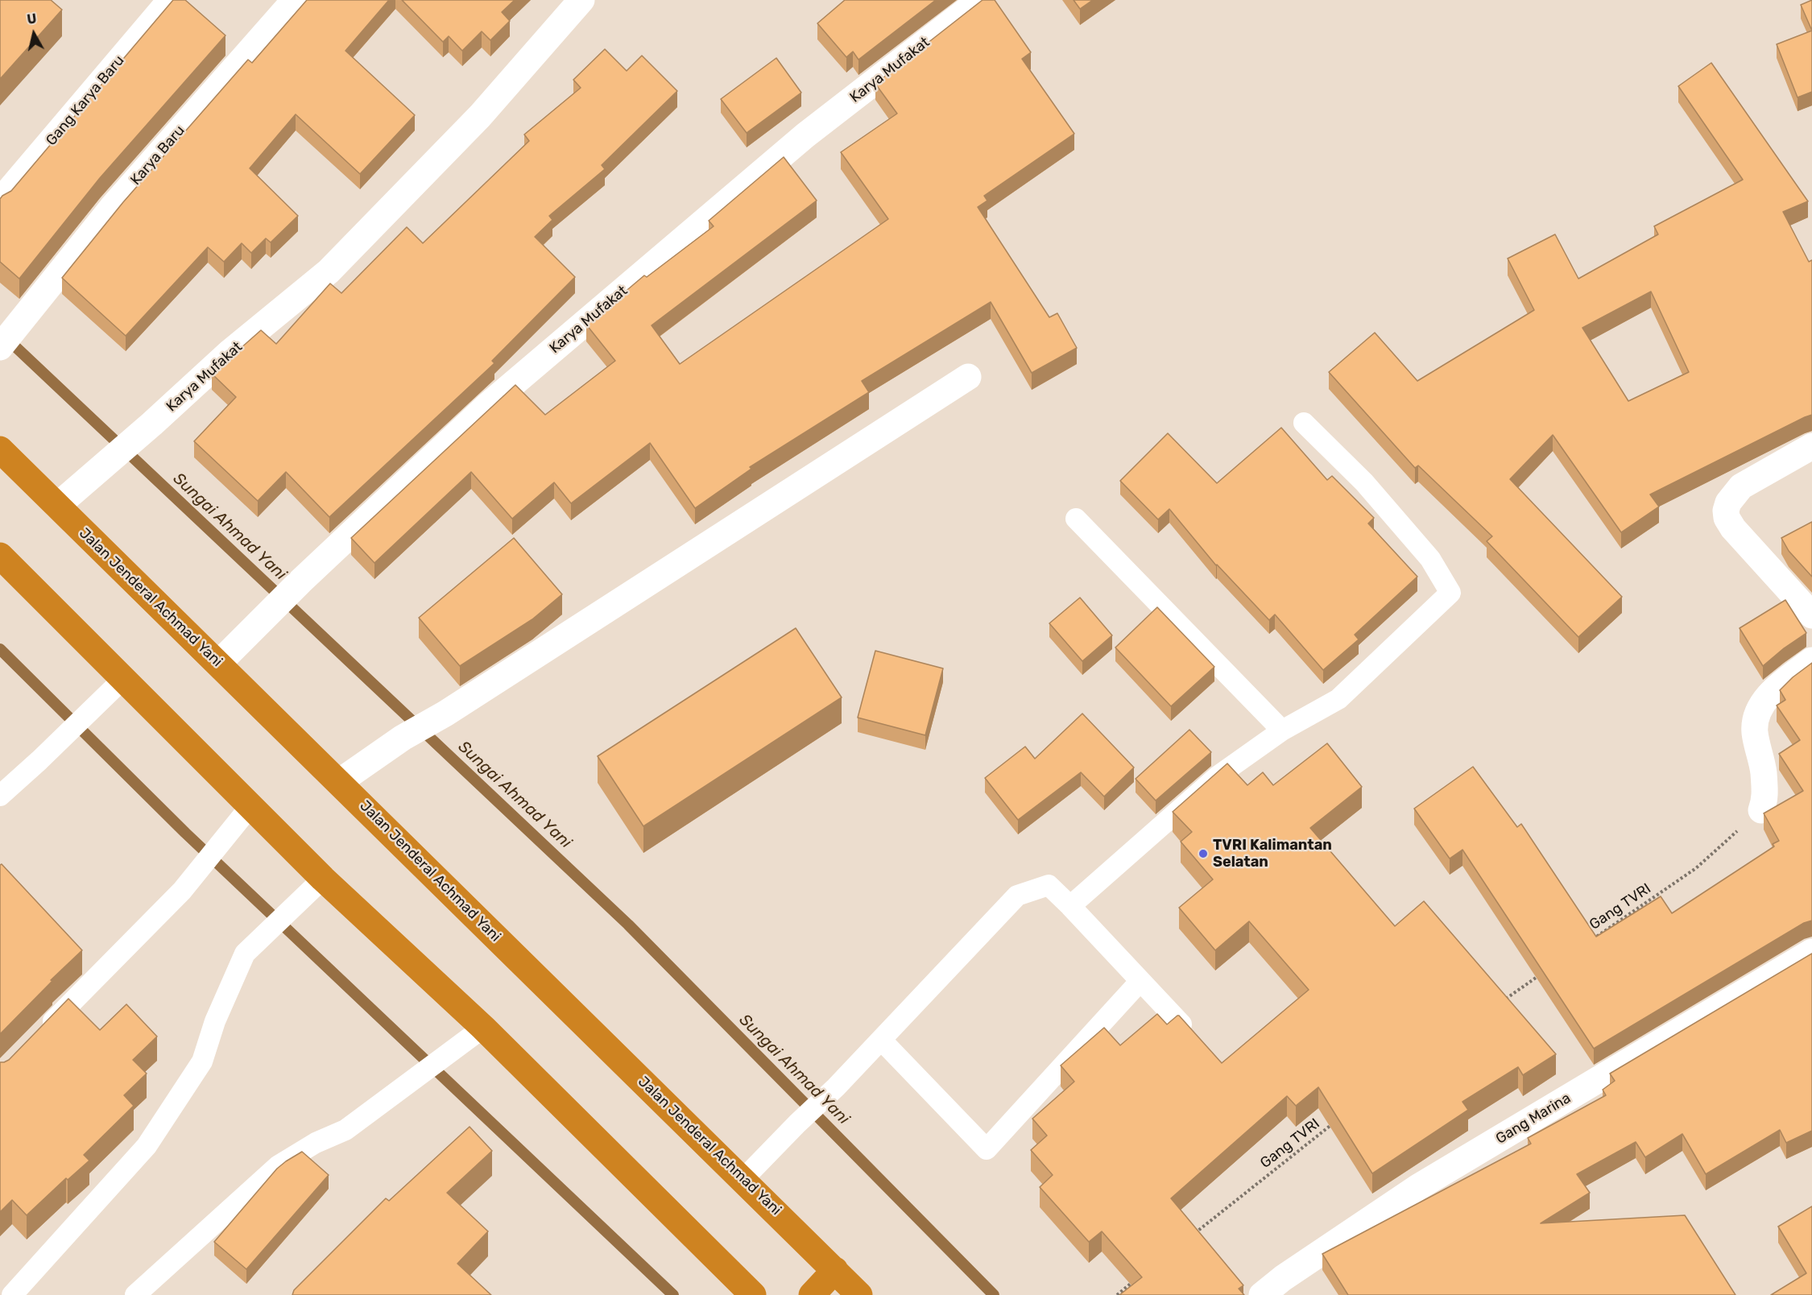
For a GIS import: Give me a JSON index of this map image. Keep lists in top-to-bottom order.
{
  "streets": {
    "highway": ["Jalan Jenderal Achmad Yani"],
    "street": [
      "Karya Mufakat",
      "Gang Karya Baru",
      "Karya Baru",
      "Gang Marina"
    ],
    "path": ["Gang TVRI"]
  },
  "crossings": [
    ["Karya Mufakat", "Jalan Jenderal Achmad Yani"]
  ],
  "water": ["Sungai Ahmad Yani"],
  "places": ["TVRI Kalimantan Selatan"],
  "north": "top"
}
